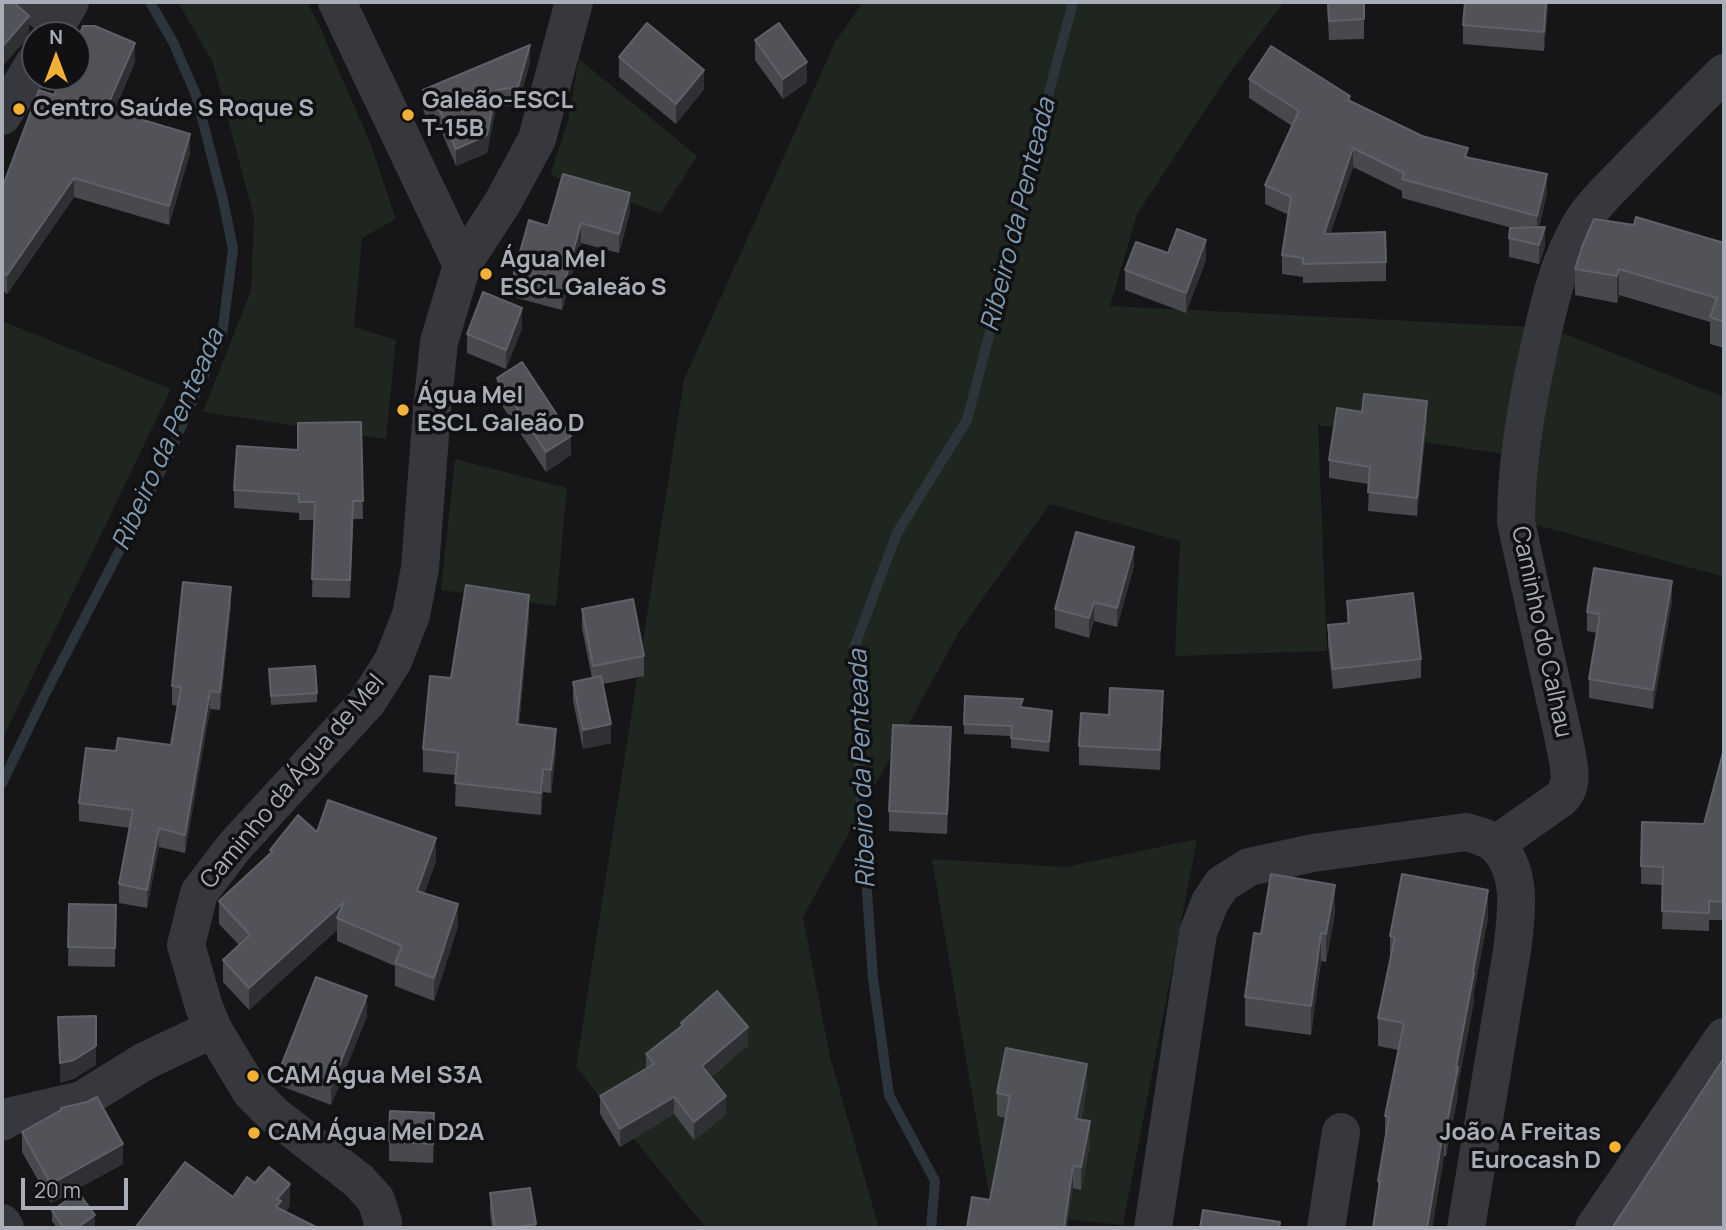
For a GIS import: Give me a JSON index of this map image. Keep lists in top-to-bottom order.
{
  "streets": {
    "street": ["Caminho do Calhau", "Caminho da Água de Mel"]
  },
  "water": ["Ribeiro da Penteada"],
  "places": [
    "Centro Saúde S Roque S",
    "Galeão-ESCL T-15B",
    "Água Mel ESCL Galeão S",
    "Água Mel ESCL Galeão D",
    "CAM Água Mel S3A",
    "CAM Água Mel D2A",
    "João A Freitas Eurocash D"
  ],
  "scale_bar": "20 m",
  "north": "top"
}
